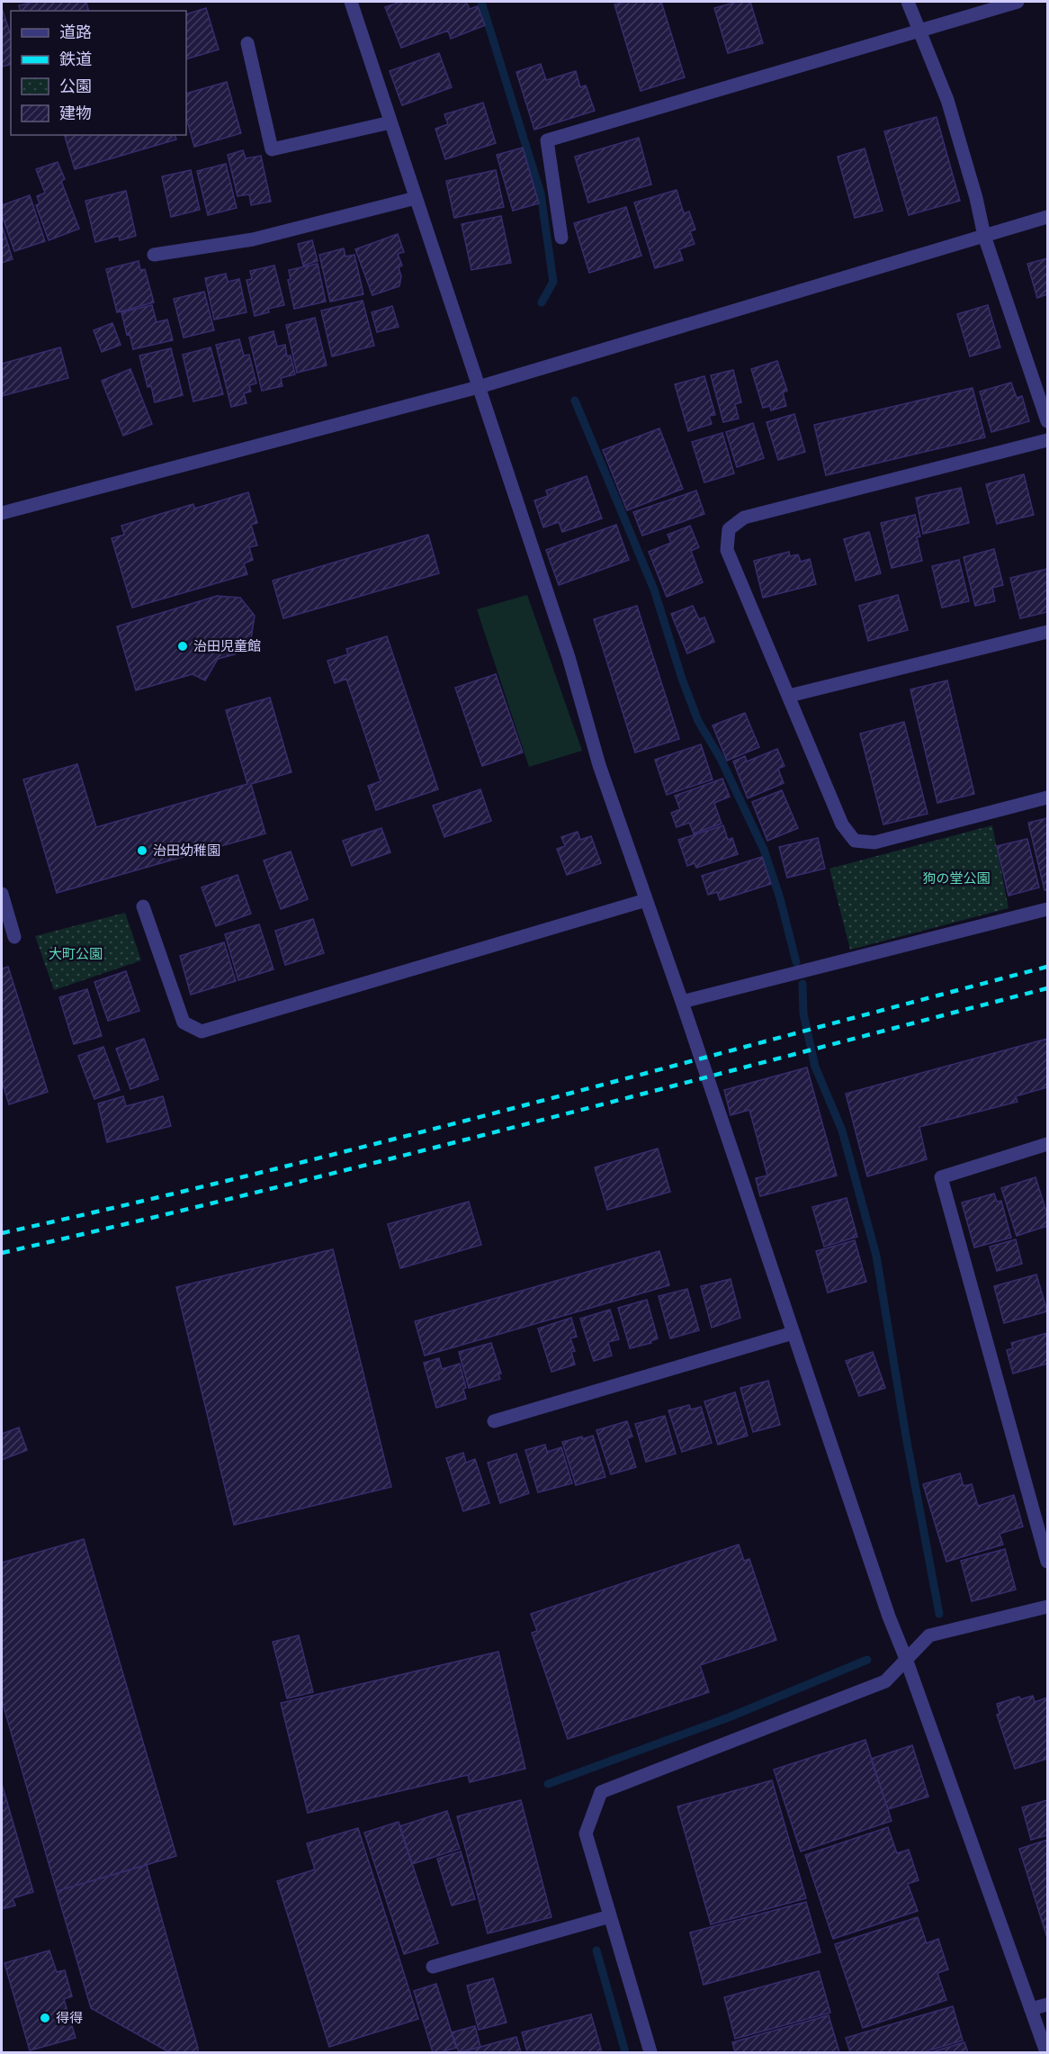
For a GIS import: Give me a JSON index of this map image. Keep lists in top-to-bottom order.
{
  "parks": ["狗の堂公園", "大町公園"],
  "places": ["治田児童館", "治田幼稚園", "得得"],
  "legend": [
    "道路",
    "鉄道",
    "公園",
    "建物"
  ]
}
